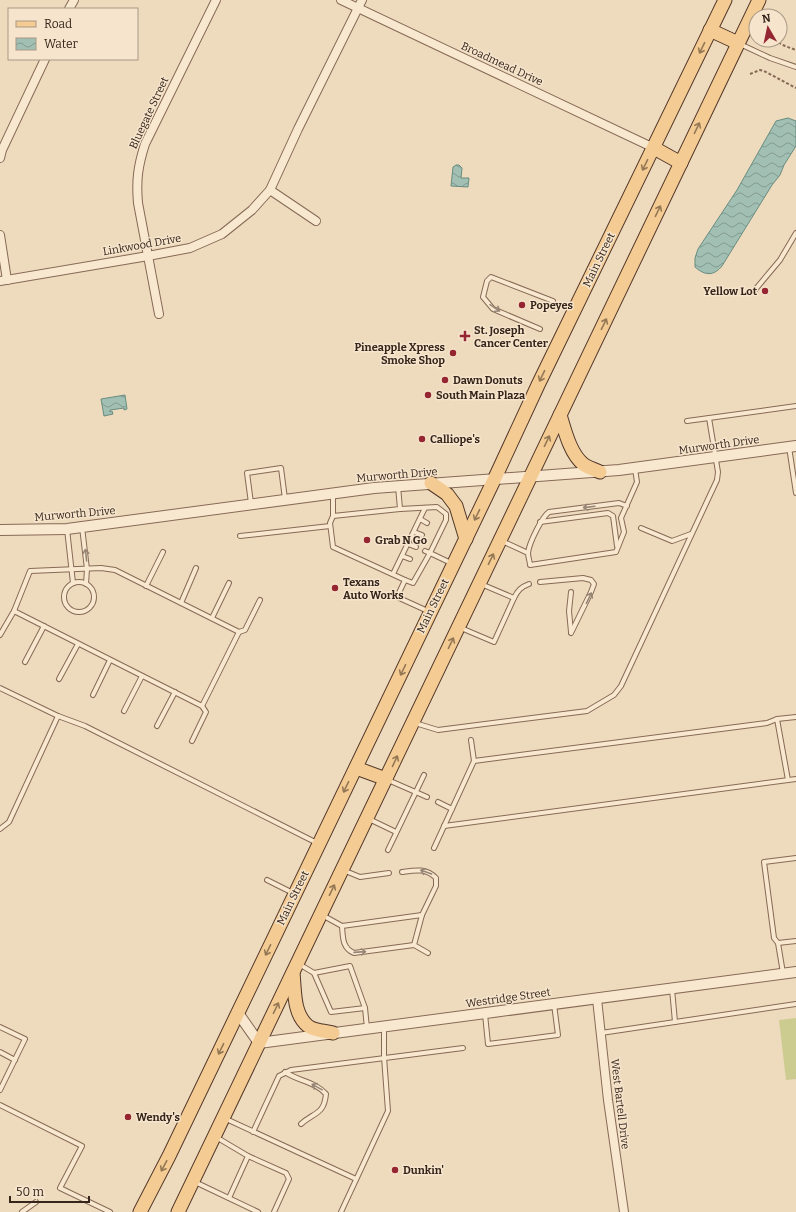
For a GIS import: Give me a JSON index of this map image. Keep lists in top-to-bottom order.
{
  "streets": {
    "main road": ["Main Street"],
    "street": [
      "Broadmead Drive",
      "Bluegate Street",
      "Linkwood Drive",
      "Murworth Drive",
      "Westridge Street",
      "West Bartell Drive"
    ]
  },
  "crossings": [
    ["Broadmead Drive", "Linkwood Drive"],
    ["Broadmead Drive", "Main Street"],
    ["Bluegate Street", "Linkwood Drive"],
    ["Main Street", "Murworth Drive"],
    ["Westridge Street", "West Bartell Drive"]
  ],
  "places": {
    "other": [
      "Yellow Lot",
      "Popeyes",
      "Pineapple Xpress Smoke Shop",
      "Dawn Donuts",
      "South Main Plaza",
      "Calliope's",
      "Grab N Go",
      "Texans Auto Works",
      "Wendy's",
      "Dunkin'"
    ],
    "health": ["St. Joseph Cancer Center"]
  },
  "legend": ["Road", "Water"],
  "scale_bar": "50 m",
  "north": "top"
}
